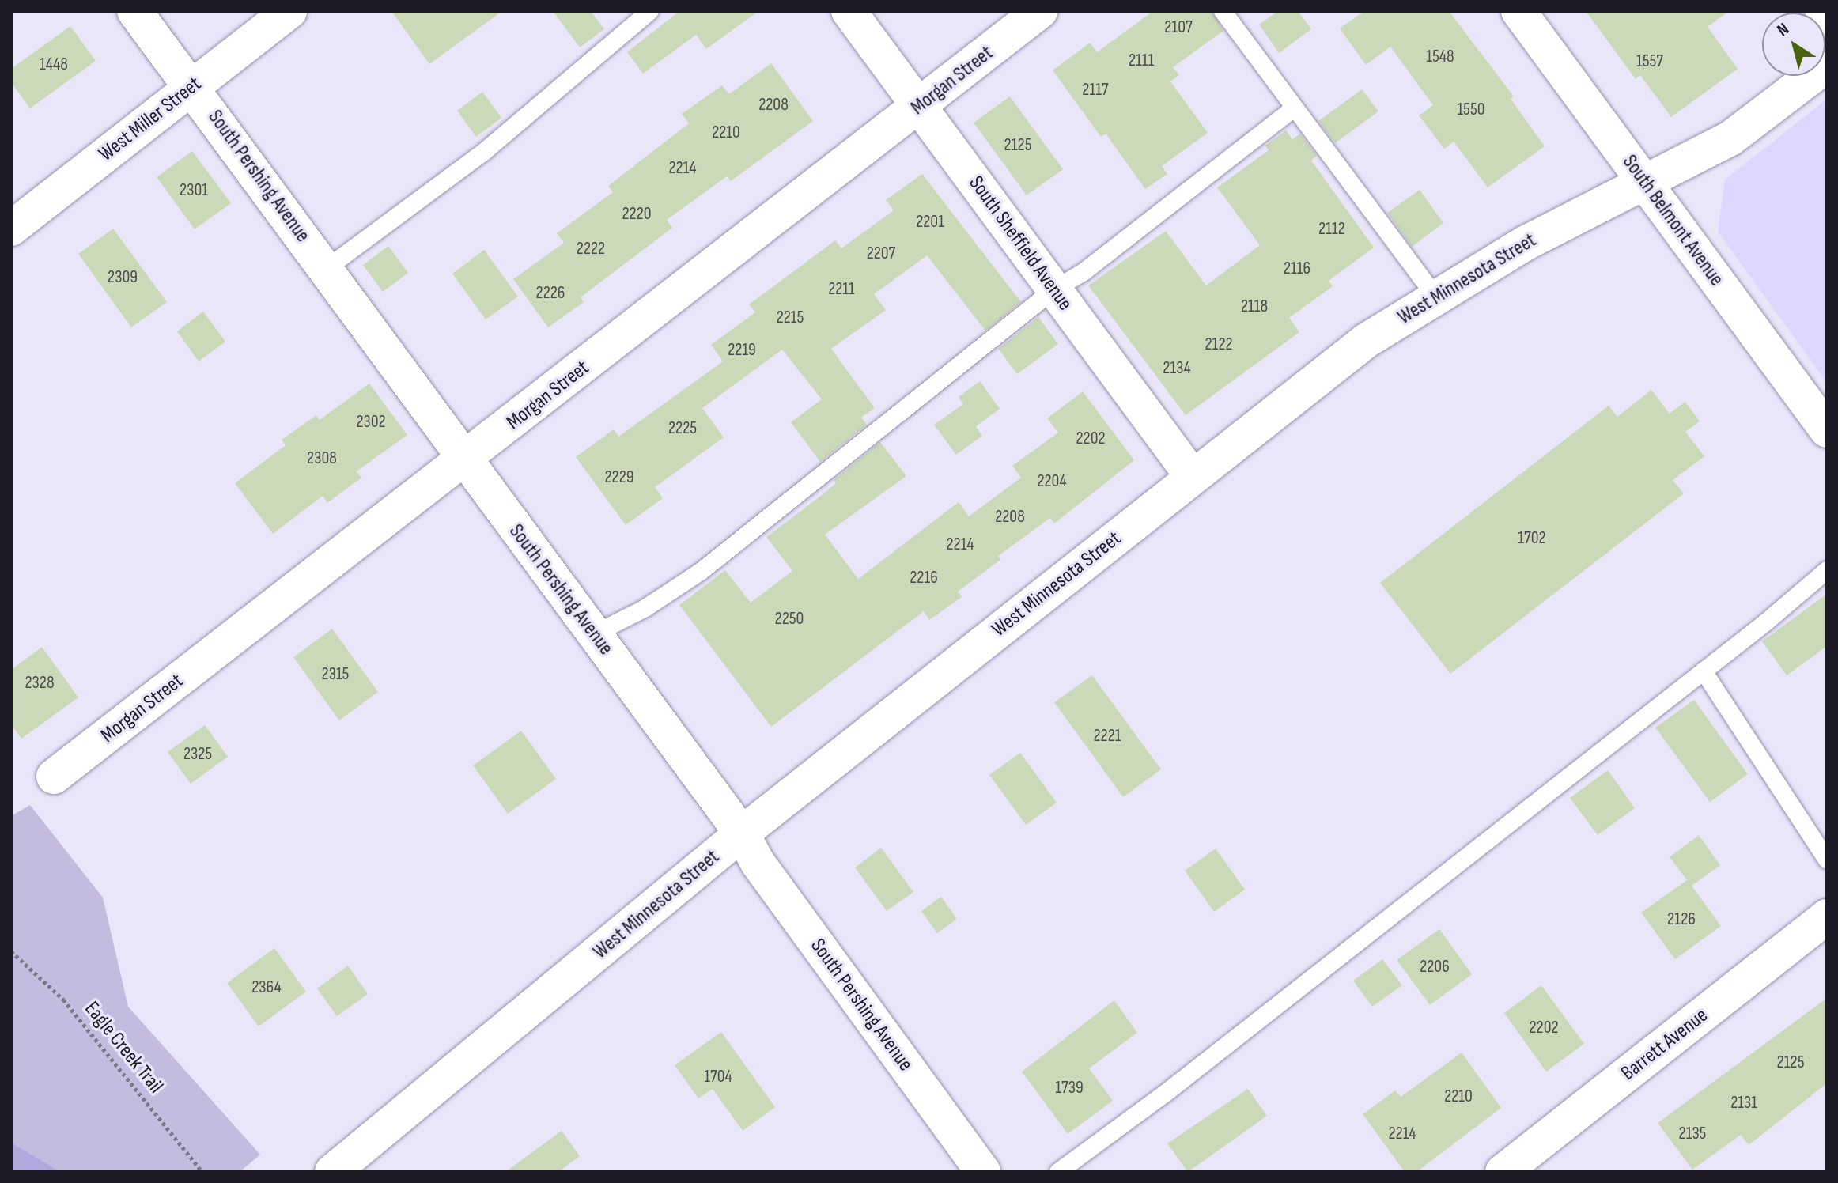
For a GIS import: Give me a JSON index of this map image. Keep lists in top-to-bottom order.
{
  "streets": {
    "street": [
      "Morgan Street",
      "West Miller Street",
      "South Pershing Avenue",
      "South Belmont Avenue",
      "South Sheffield Avenue",
      "West Minnesota Street",
      "Barrett Avenue"
    ],
    "path": ["Eagle Creek Trail"]
  },
  "crossings": [
    ["Morgan Street", "South Pershing Avenue"],
    ["Morgan Street", "South Sheffield Avenue"],
    ["West Miller Street", "South Pershing Avenue"],
    ["South Pershing Avenue", "West Minnesota Street"],
    ["South Belmont Avenue", "West Minnesota Street"],
    ["South Sheffield Avenue", "West Minnesota Street"]
  ],
  "house_numbers": [
    "2107",
    "1548",
    "2111",
    "1557",
    "1448",
    "2117",
    "2208",
    "1550",
    "2210",
    "2125",
    "2214",
    "2301",
    "2220",
    "2201",
    "2112",
    "2222",
    "2207",
    "2116",
    "2309",
    "2211",
    "2226",
    "2118",
    "2215",
    "2122",
    "2219",
    "2134",
    "2302",
    "2225",
    "2202",
    "2308",
    "2229",
    "2204",
    "2208",
    "1702",
    "2214",
    "2216",
    "2250",
    "2315",
    "2328",
    "2221",
    "2325",
    "2126",
    "2206",
    "2364",
    "2202",
    "2125",
    "1704",
    "1739",
    "2210",
    "2131",
    "2214",
    "2135"
  ],
  "north": "top left"
}
